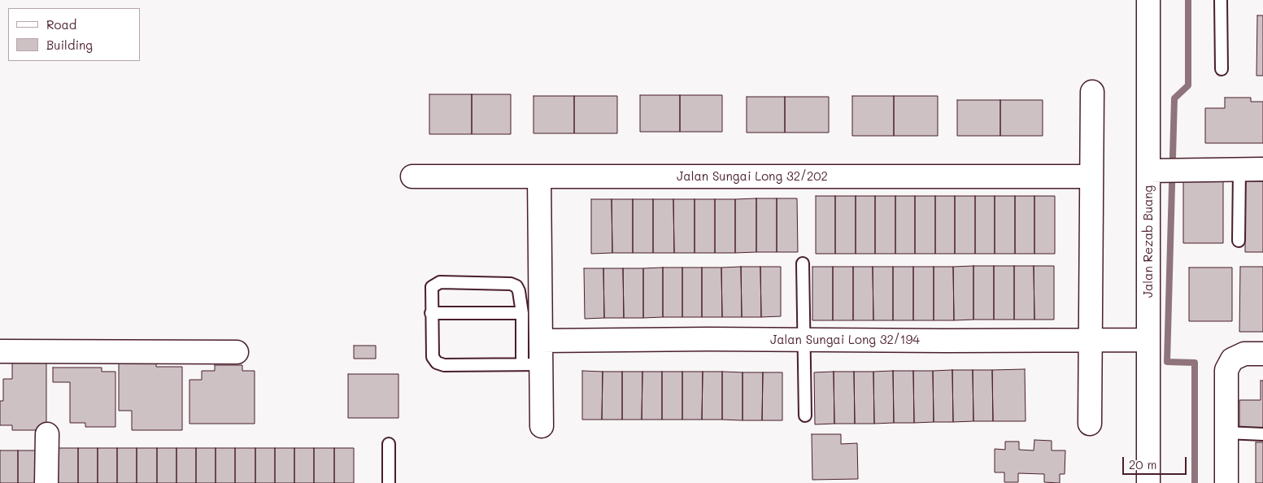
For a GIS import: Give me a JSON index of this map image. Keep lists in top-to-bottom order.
{
  "streets": {
    "street": ["Jalan Sungai Long 32/202", "Jalan Rezab Buang", "Jalan Sungai Long 32/194"]
  },
  "crossings": [
    ["Jalan Rezab Buang", "Jalan Sungai Long 32/194"]
  ],
  "legend": ["Road", "Building"],
  "scale_bar": "20 m"
}
